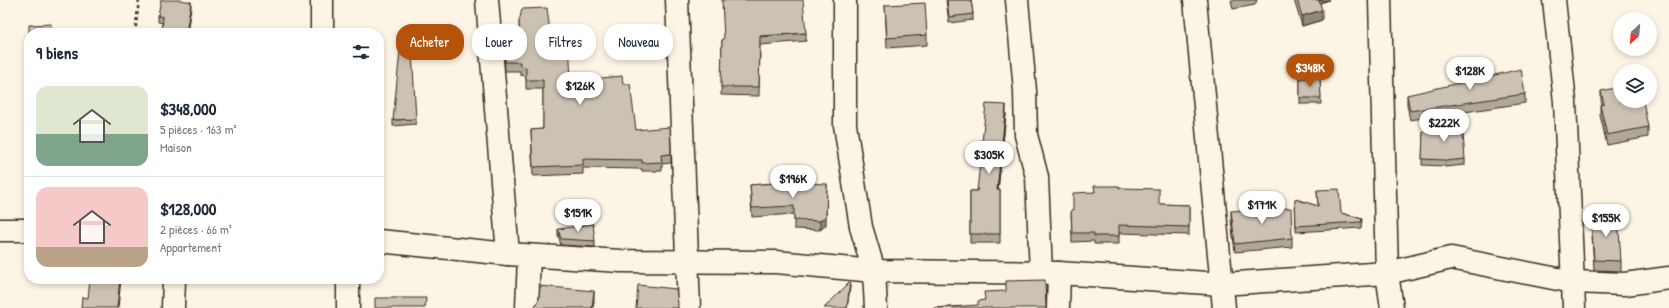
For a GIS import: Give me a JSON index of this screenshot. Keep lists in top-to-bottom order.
{
  "north": "bottom left",
  "page": {
    "chip": [
      "Acheter",
      "Louer",
      "Filtres",
      "Nouveau"
    ],
    "heading": "9 biens",
    "price": [
      "$348K",
      "$128K",
      "$126K",
      "$222K",
      "$305K",
      "$196K",
      "$171K",
      "$151K",
      "$155K"
    ],
    "list": [
      {
        "name": "$348,000",
        "note": "5 pièces · 163 m² · Maison"
      },
      {
        "name": "$128,000",
        "note": "2 pièces · 66 m² · Appartement"
      }
    ]
  }
}
